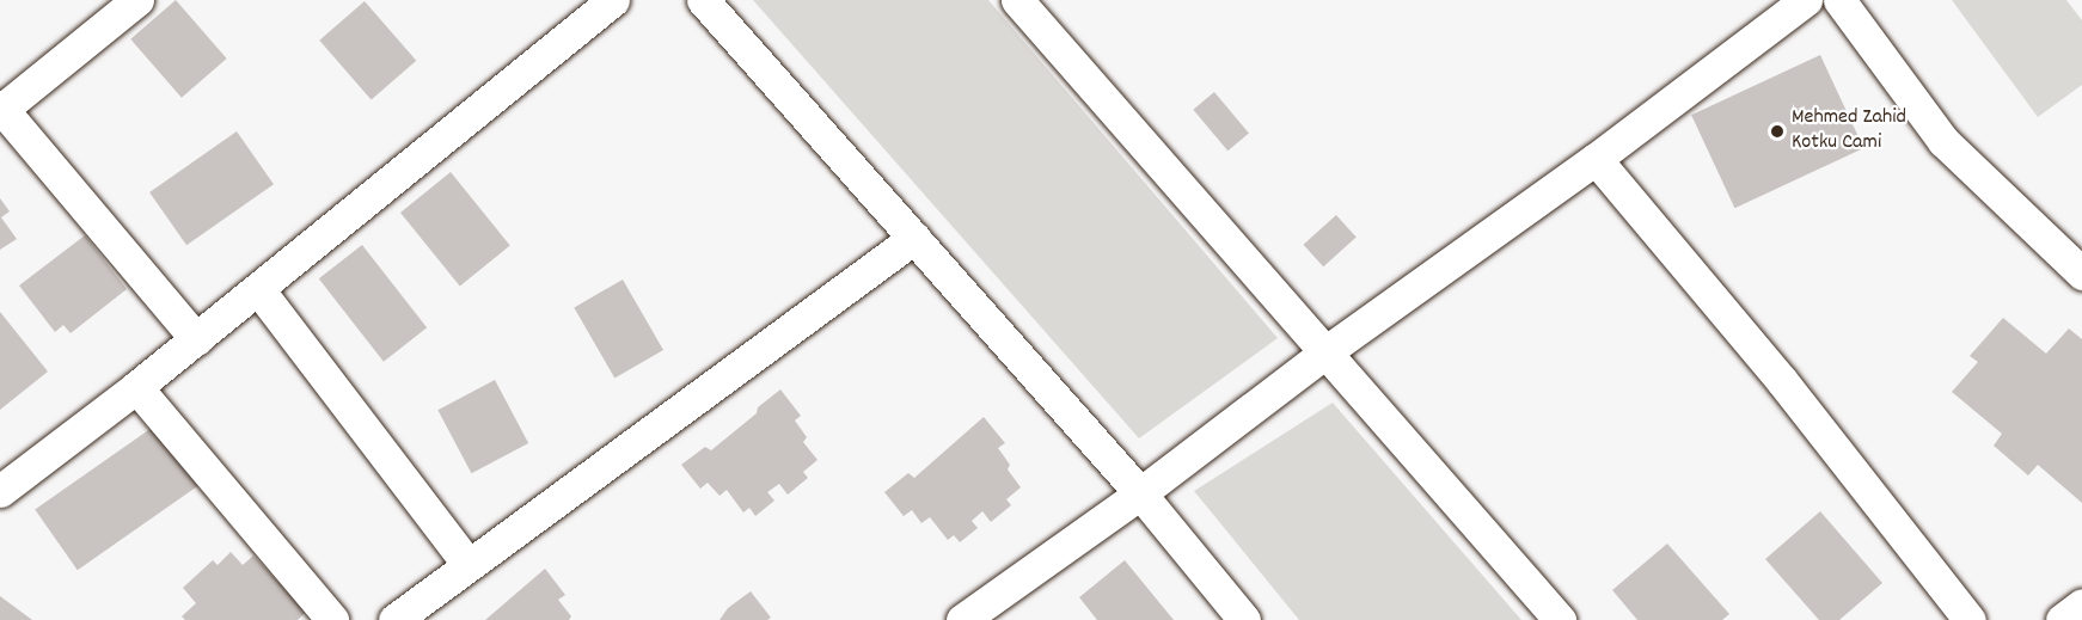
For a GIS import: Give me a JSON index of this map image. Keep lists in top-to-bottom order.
{
  "places": ["Mehmed Zahid Kotku Cami"]
}
